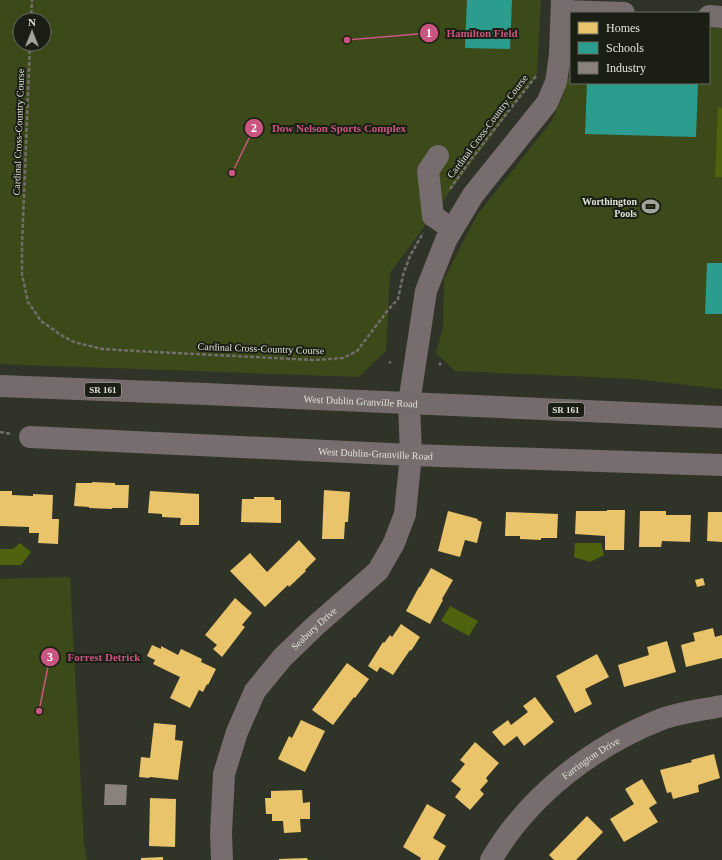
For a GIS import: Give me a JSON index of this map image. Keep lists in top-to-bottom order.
{
  "streets": {
    "main road": ["SR 161", "West Dublin Granville Road"],
    "street": ["West Dublin-Granville Road", "Seabury Drive", "Farrington Drive"],
    "path": ["Cardinal Cross-Country Course"]
  },
  "crossings": [
    ["West Dublin Granville Road", "Seabury Drive"],
    ["West Dublin-Granville Road", "Seabury Drive"]
  ],
  "places": {
    "other": ["Hamilton Field", "Dow Nelson Sports Complex", "Forrest Detrick"],
    "sports": ["Worthington Pools"]
  },
  "legend": ["Homes", "Schools", "Industry"],
  "north": "top"
}
